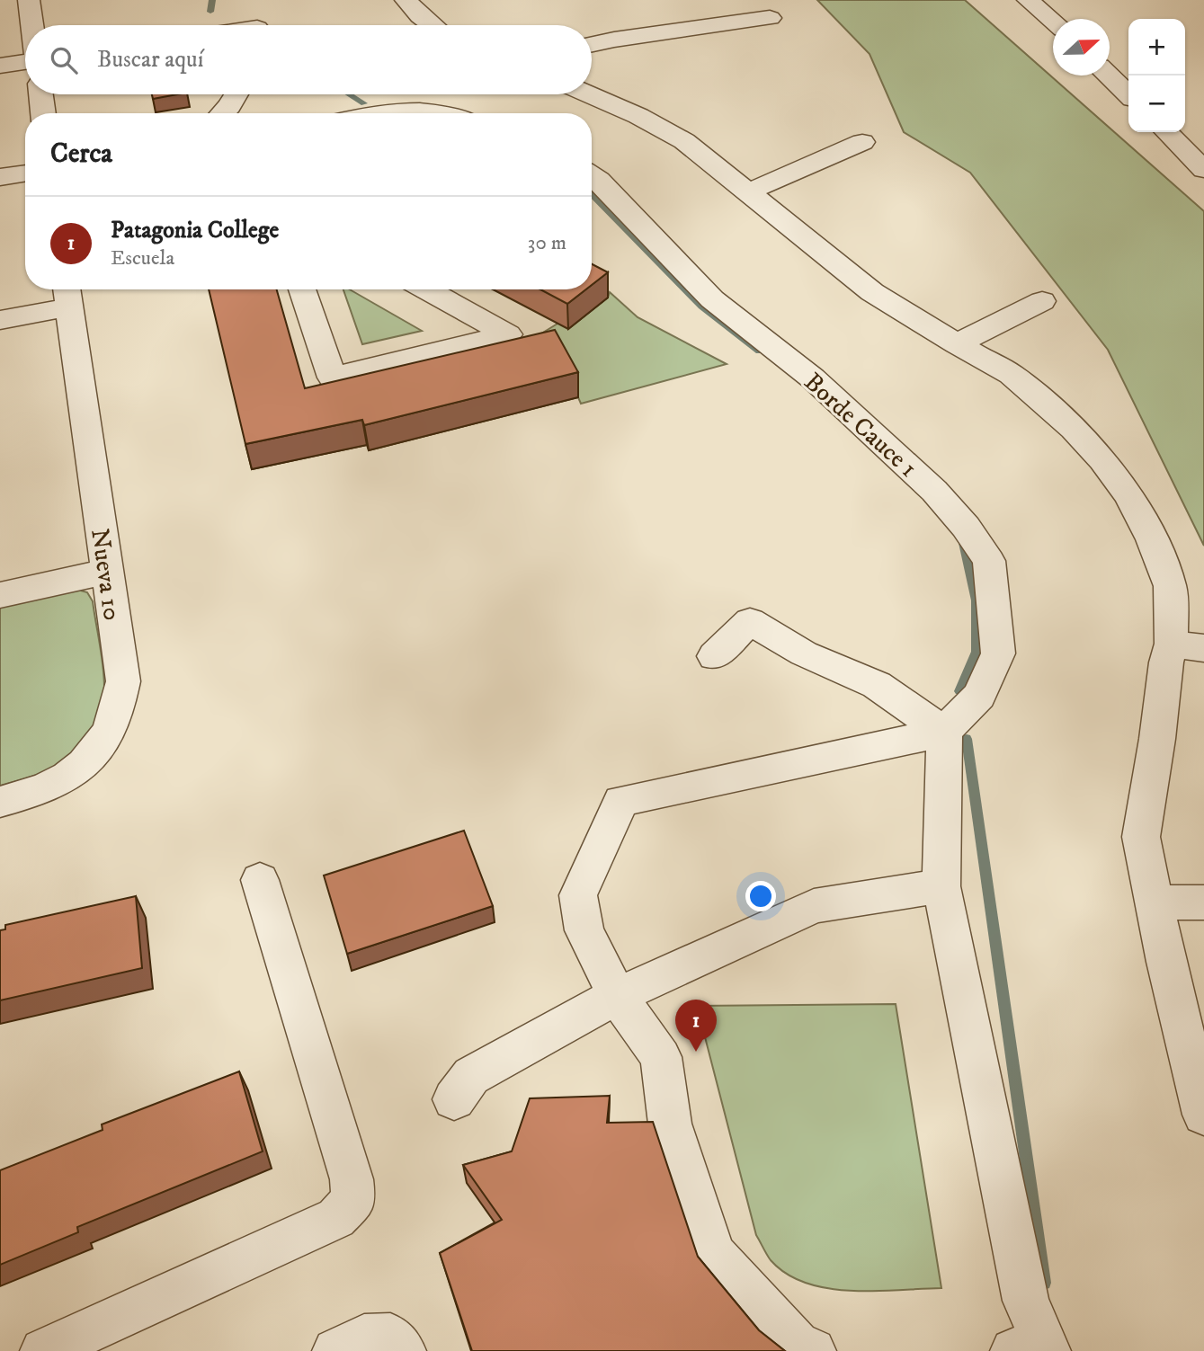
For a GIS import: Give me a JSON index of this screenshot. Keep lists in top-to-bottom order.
{
  "streets": {
    "street": ["Borde Cauce 1", "Nueva 10"]
  },
  "north": "right",
  "page": {
    "map_buttons": ["+", "−"],
    "search": "Buscar aquí",
    "heading": "Cerca",
    "list": [
      {
        "mark": "1",
        "name": "Patagonia College",
        "note": "Escuela",
        "value": "30 m"
      }
    ],
    "pins": "1"
  }
}
